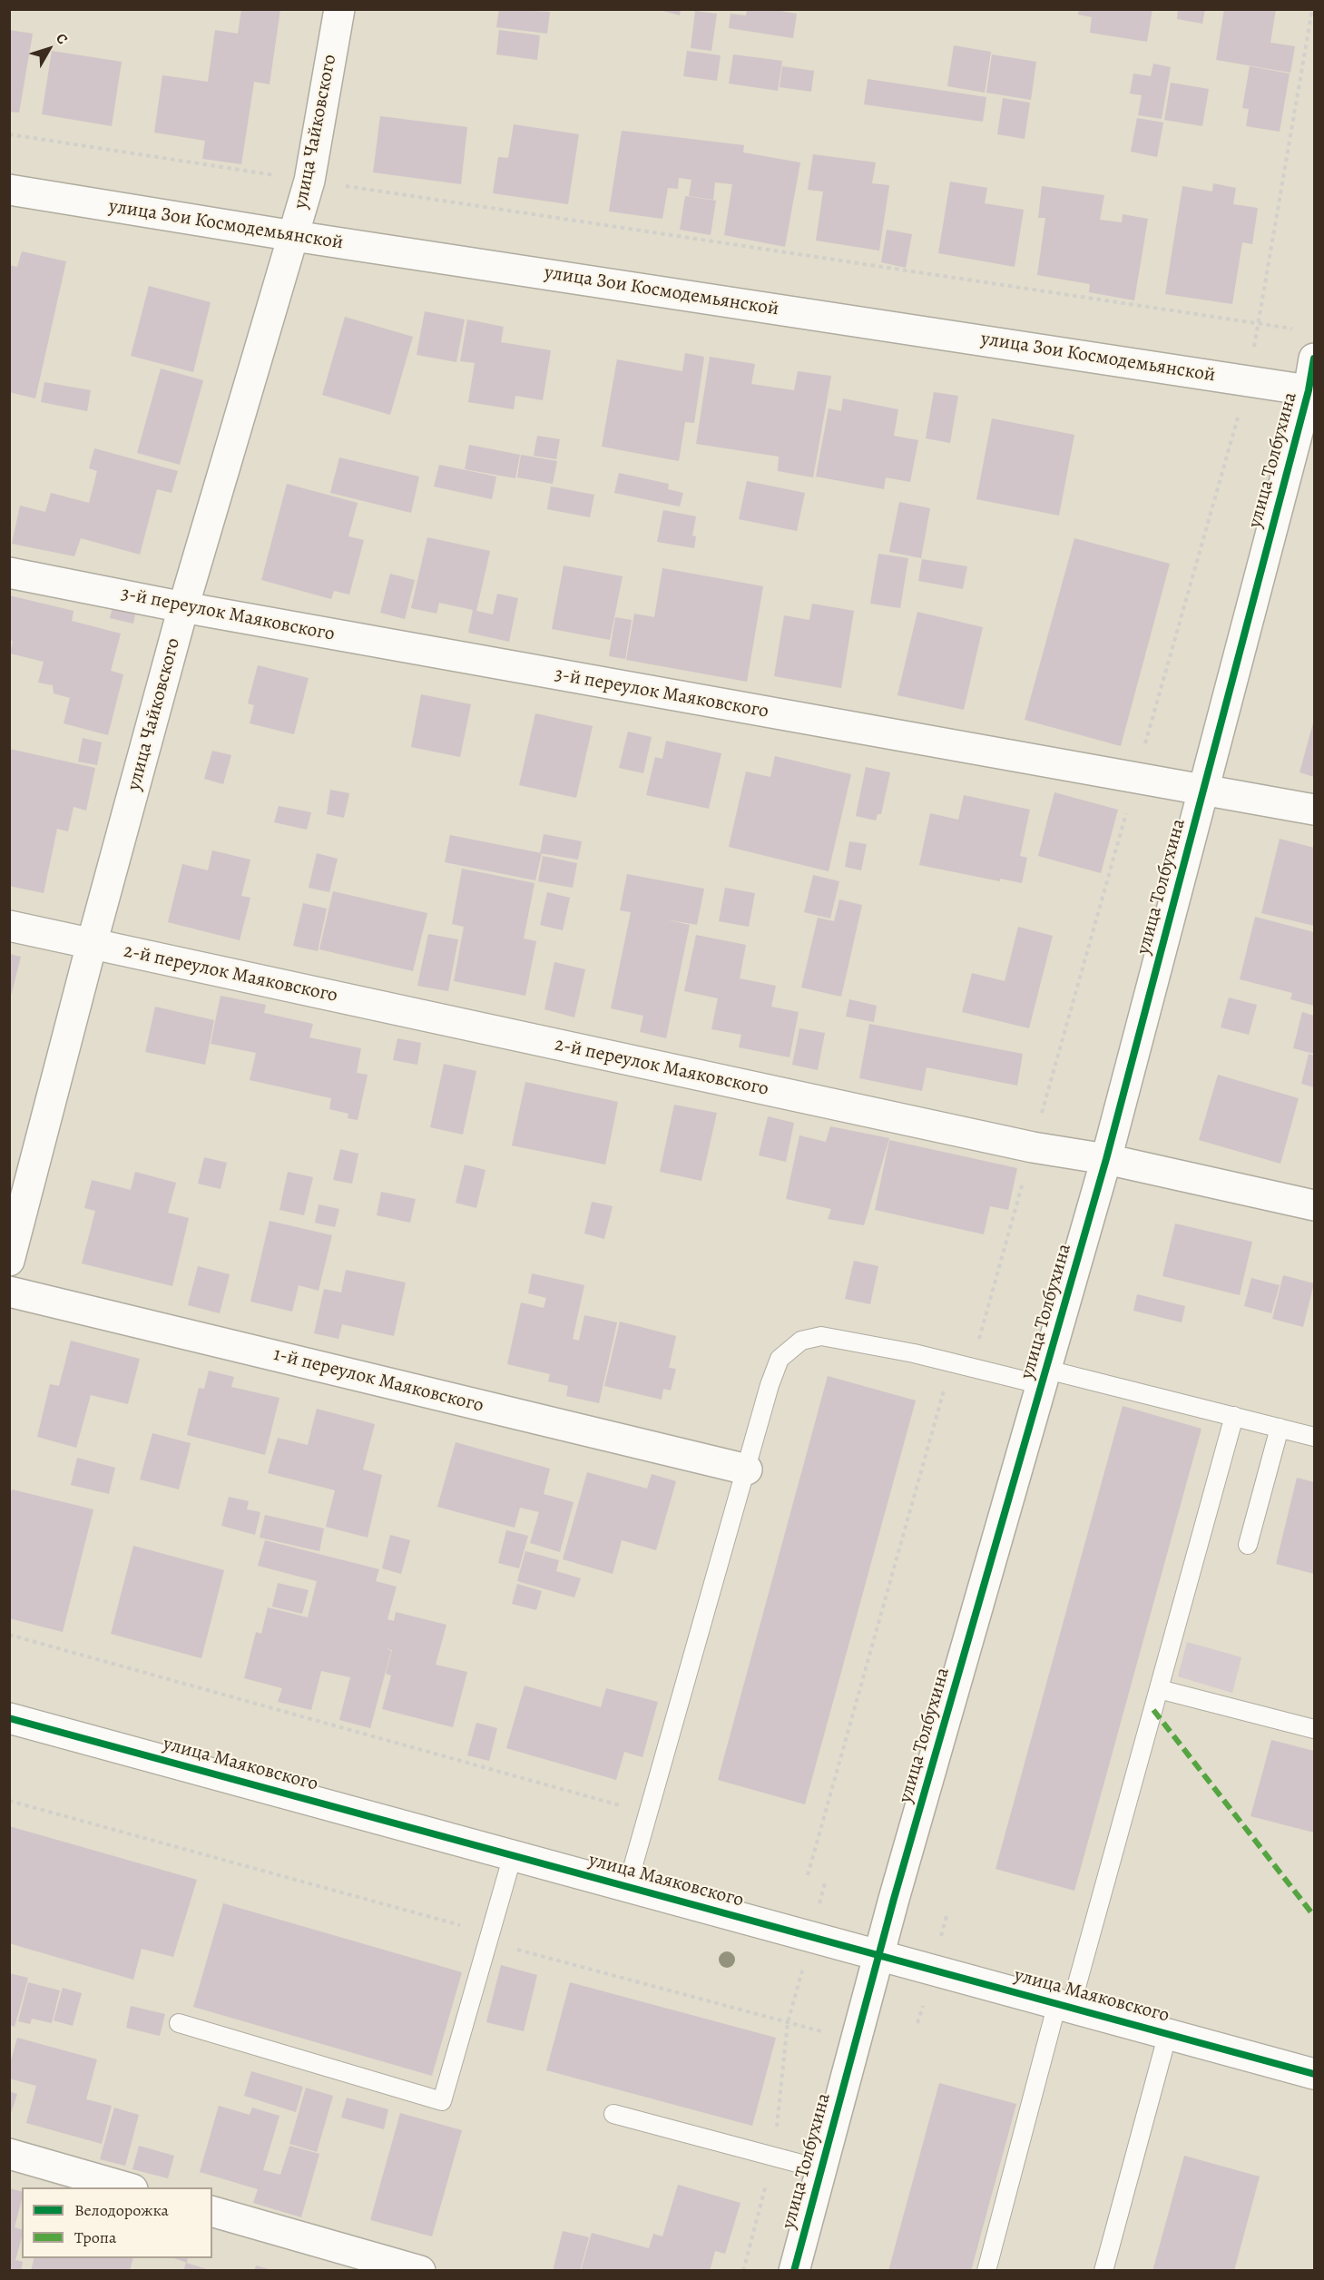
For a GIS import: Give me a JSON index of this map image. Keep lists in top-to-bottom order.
{
  "streets": {
    "street": [
      "улица Чайковского",
      "улица Зои Космодемьянской",
      "улица Толбухина",
      "3-й переулок Маяковского",
      "2-й переулок Маяковского",
      "1-й переулок Маяковского",
      "улица Маяковского"
    ]
  },
  "crossings": [
    ["улица Чайковского", "улица Зои Космодемьянской"],
    ["улица Чайковского", "3-й переулок Маяковского"],
    ["улица Чайковского", "2-й переулок Маяковского"],
    ["улица Зои Космодемьянской", "улица Толбухина"],
    ["улица Толбухина", "3-й переулок Маяковского"],
    ["улица Толбухина", "2-й переулок Маяковского"],
    ["улица Толбухина", "улица Маяковского"]
  ],
  "legend": ["Велодорожка", "Тропа"],
  "north": "top right"
}
